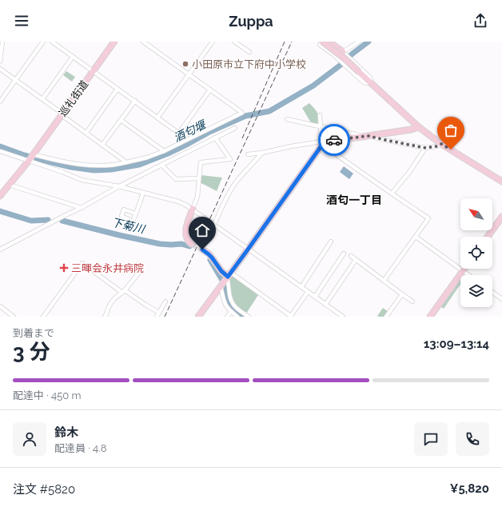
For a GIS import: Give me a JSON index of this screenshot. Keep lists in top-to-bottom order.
{
  "streets": {
    "street": ["巡礼街道"]
  },
  "districts": ["酒匂一丁目"],
  "water": ["酒匂堰", "下菊川"],
  "places": {
    "other": ["小田原市立下府中小学校"],
    "health": ["三暉会永井病院"]
  },
  "north": "top left",
  "page": {
    "header": "Zuppa",
    "heading": ["3 分", "到着まで", "13:09–13:14"],
    "panel": [
      "鈴木",
      "配達員 · 4.8",
      "注文 #5820",
      "¥5,820"
    ],
    "bar": "配達中 · 450 m"
  }
}
